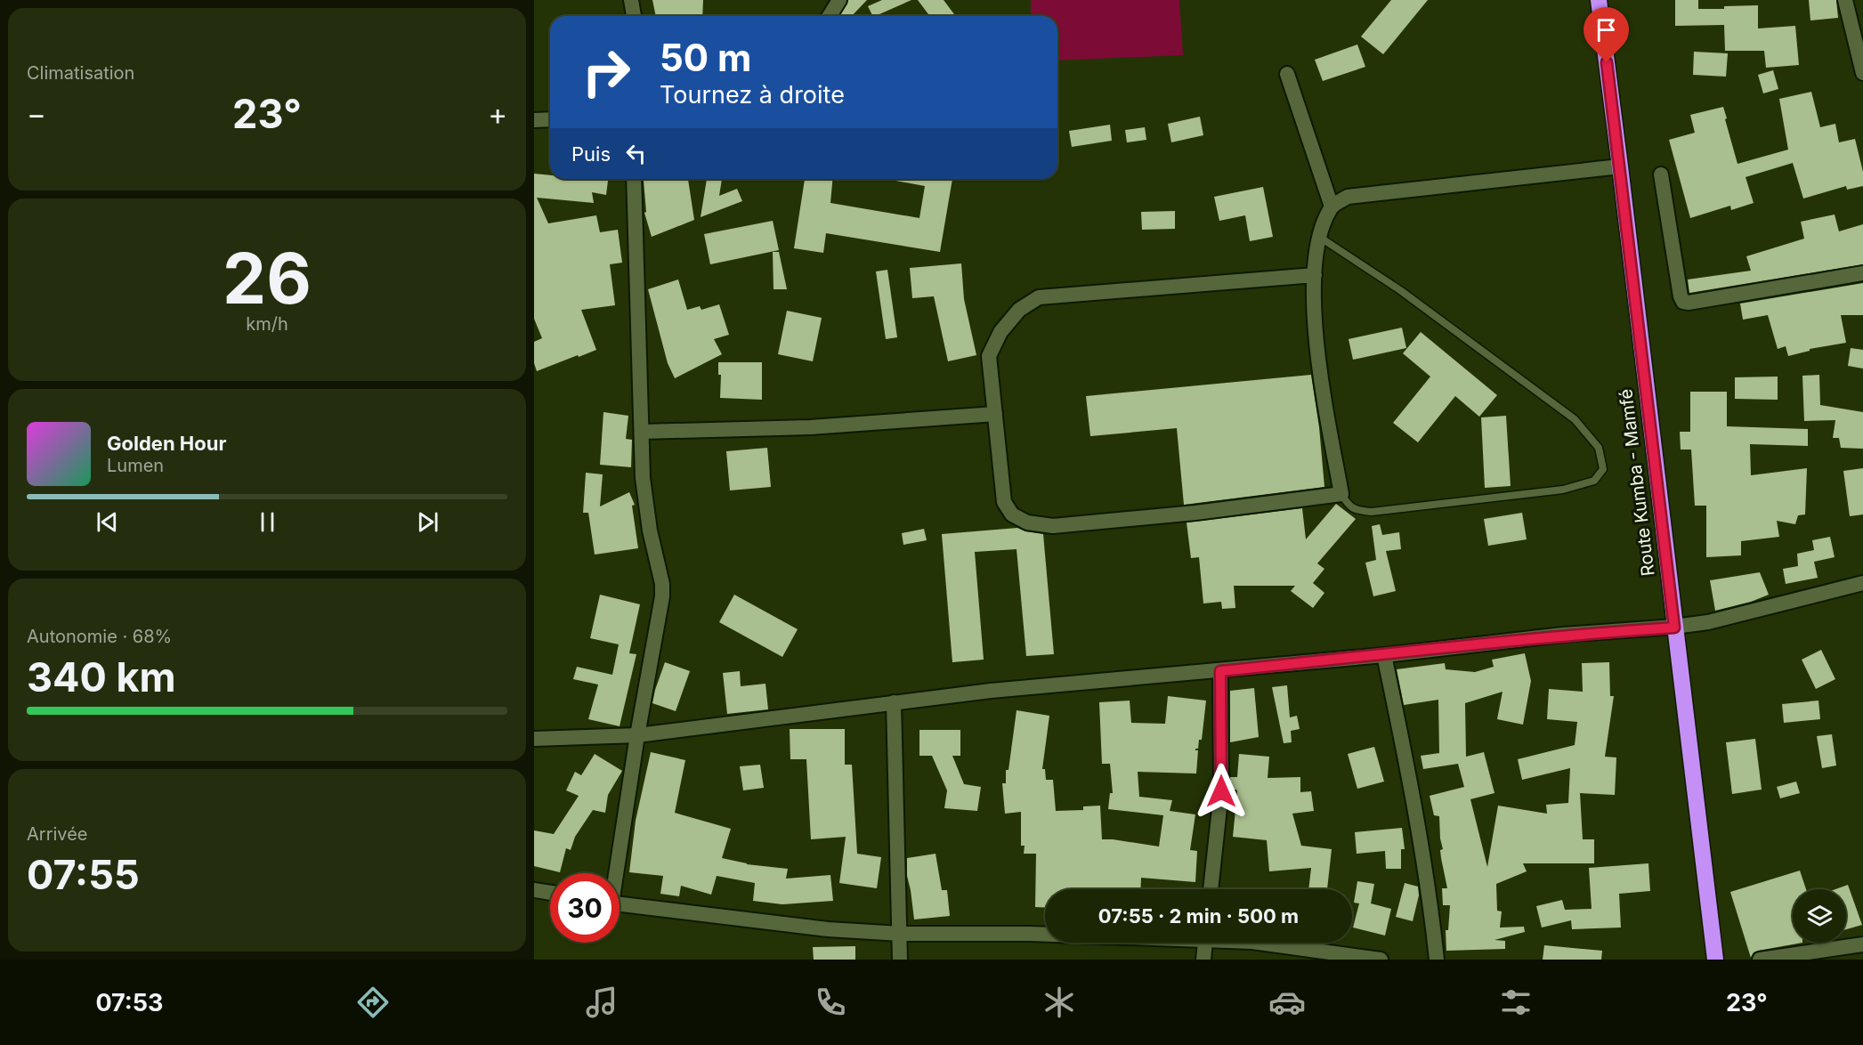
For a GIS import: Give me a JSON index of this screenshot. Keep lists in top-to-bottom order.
{
  "streets": {
    "highway": ["Route Kumba - Mamfé"]
  },
  "page": {
    "tile": [
      "Climatisation",
      ["26", "km/h"],
      ["Autonomie · 68%", "340 km"],
      ["Arrivée", "07:55"]
    ],
    "turn": ["50 m", "Tournez à droite"],
    "heat": ["−", "23°", "+"],
    "then": "Puis",
    "song": ["Golden Hour", "Lumen"],
    "limit": "30",
    "trip": "07:55 · 2 min · 500 m",
    "tabs": ["07:53", "23°"]
  }
}
